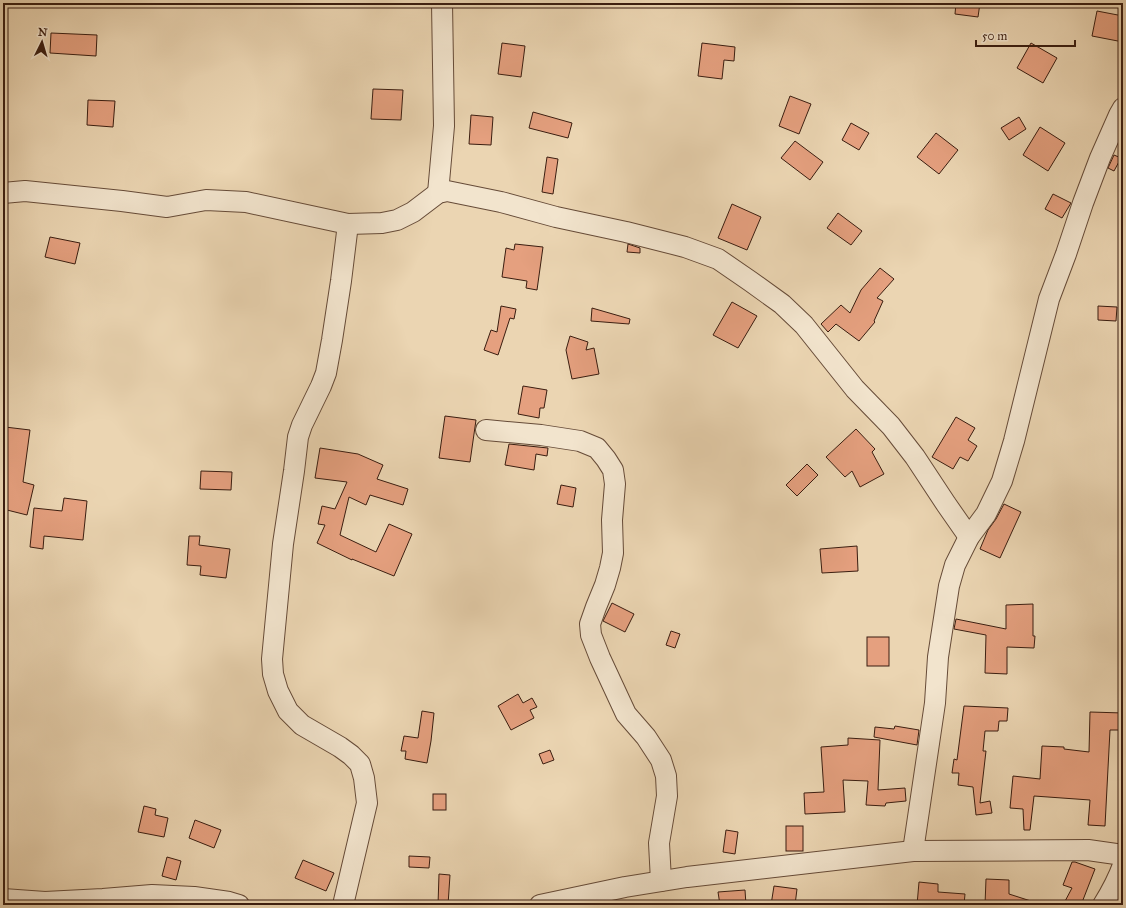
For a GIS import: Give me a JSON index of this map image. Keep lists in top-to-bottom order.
{
  "scale_bar": "50 m",
  "north": "top"
}
